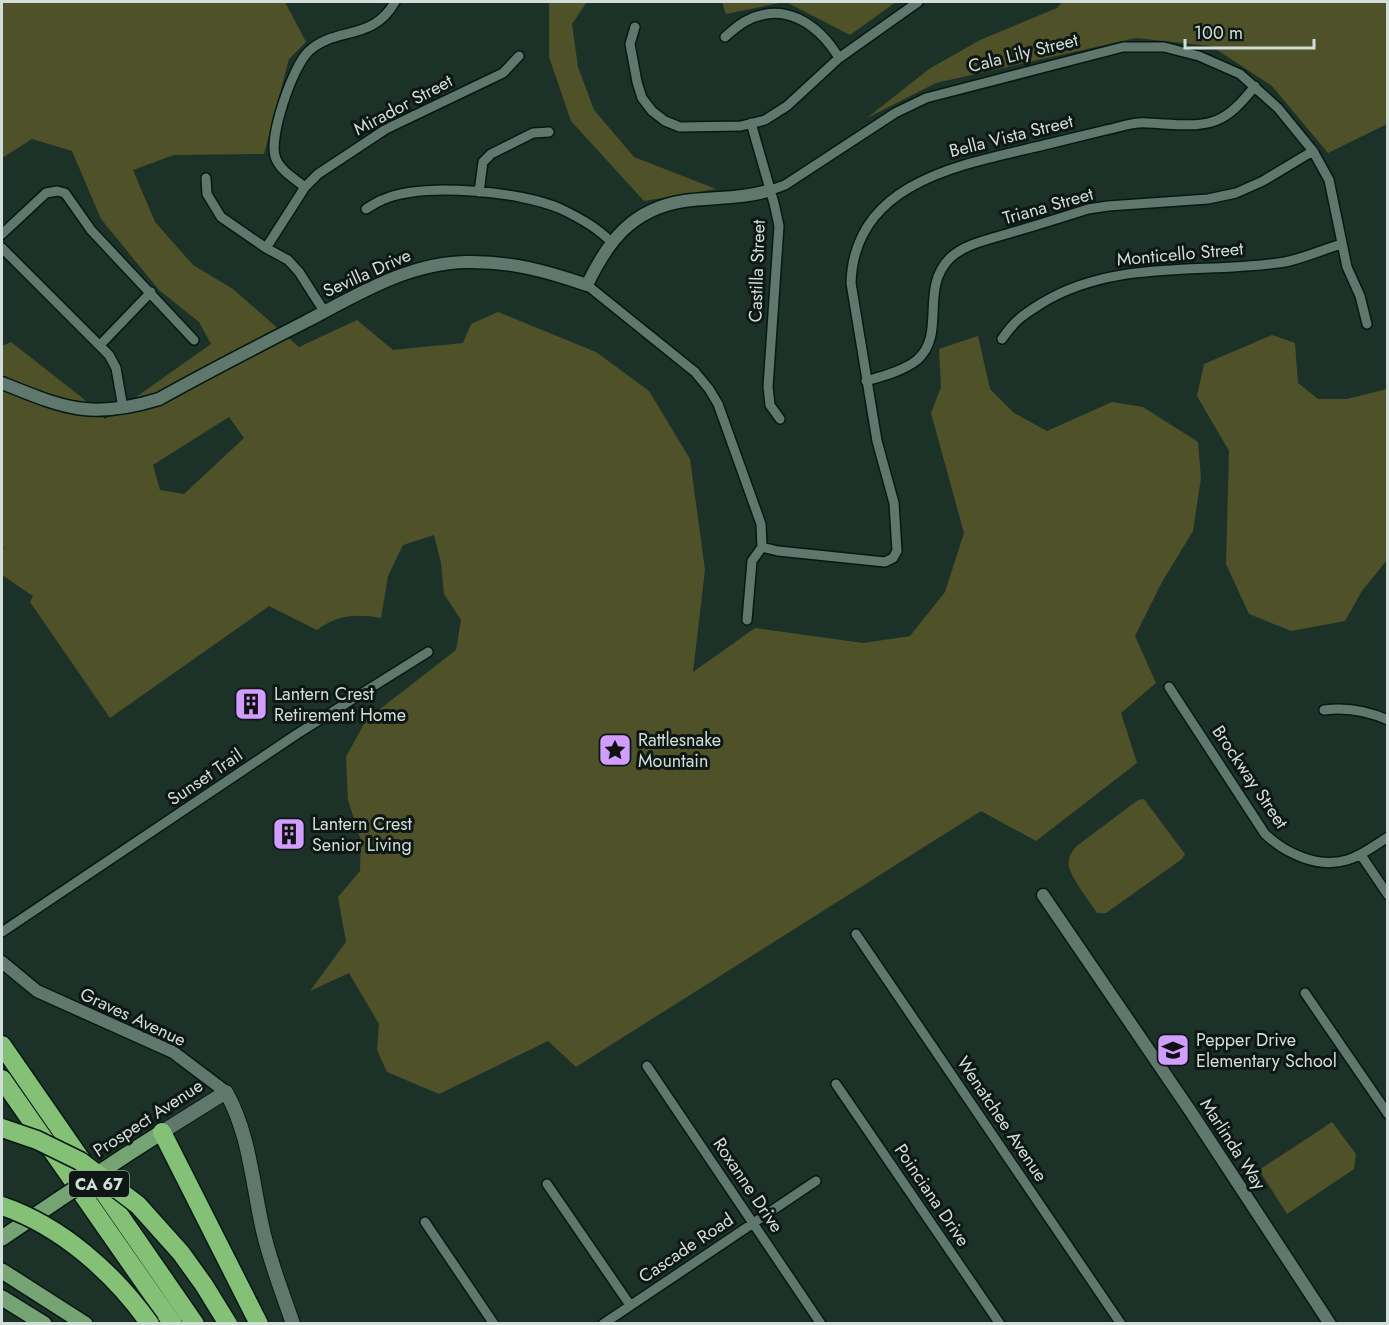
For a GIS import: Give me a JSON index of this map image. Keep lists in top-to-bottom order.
{
  "streets": {
    "highway": ["CA 67"],
    "main road": ["Graves Avenue", "Prospect Avenue"],
    "street": [
      "Cala Lily Street",
      "Mirador Street",
      "Bella Vista Street",
      "Triana Street",
      "Monticello Street",
      "Castilla Street",
      "Sevilla Drive",
      "Sunset Trail",
      "Brockway Street",
      "Wenatchee Avenue",
      "Marlinda Way",
      "Roxanne Drive",
      "Poinciana Drive",
      "Cascade Road"
    ]
  },
  "crossings": [
    ["Cala Lily Street", "Bella Vista Street"],
    ["Cala Lily Street", "Triana Street"],
    ["Cala Lily Street", "Monticello Street"],
    ["Cala Lily Street", "Castilla Street"],
    ["Cala Lily Street", "Sevilla Drive"],
    ["Bella Vista Street", "Triana Street"],
    ["Bella Vista Street", "Sevilla Drive"],
    ["Graves Avenue", "Prospect Avenue"],
    ["Roxanne Drive", "Cascade Road"]
  ],
  "places": {
    "building": ["Lantern Crest Retirement Home", "Lantern Crest Senior Living"],
    "place": ["Rattlesnake Mountain"],
    "school or university": ["Pepper Drive Elementary School"]
  },
  "scale_bar": "100 m"
}
